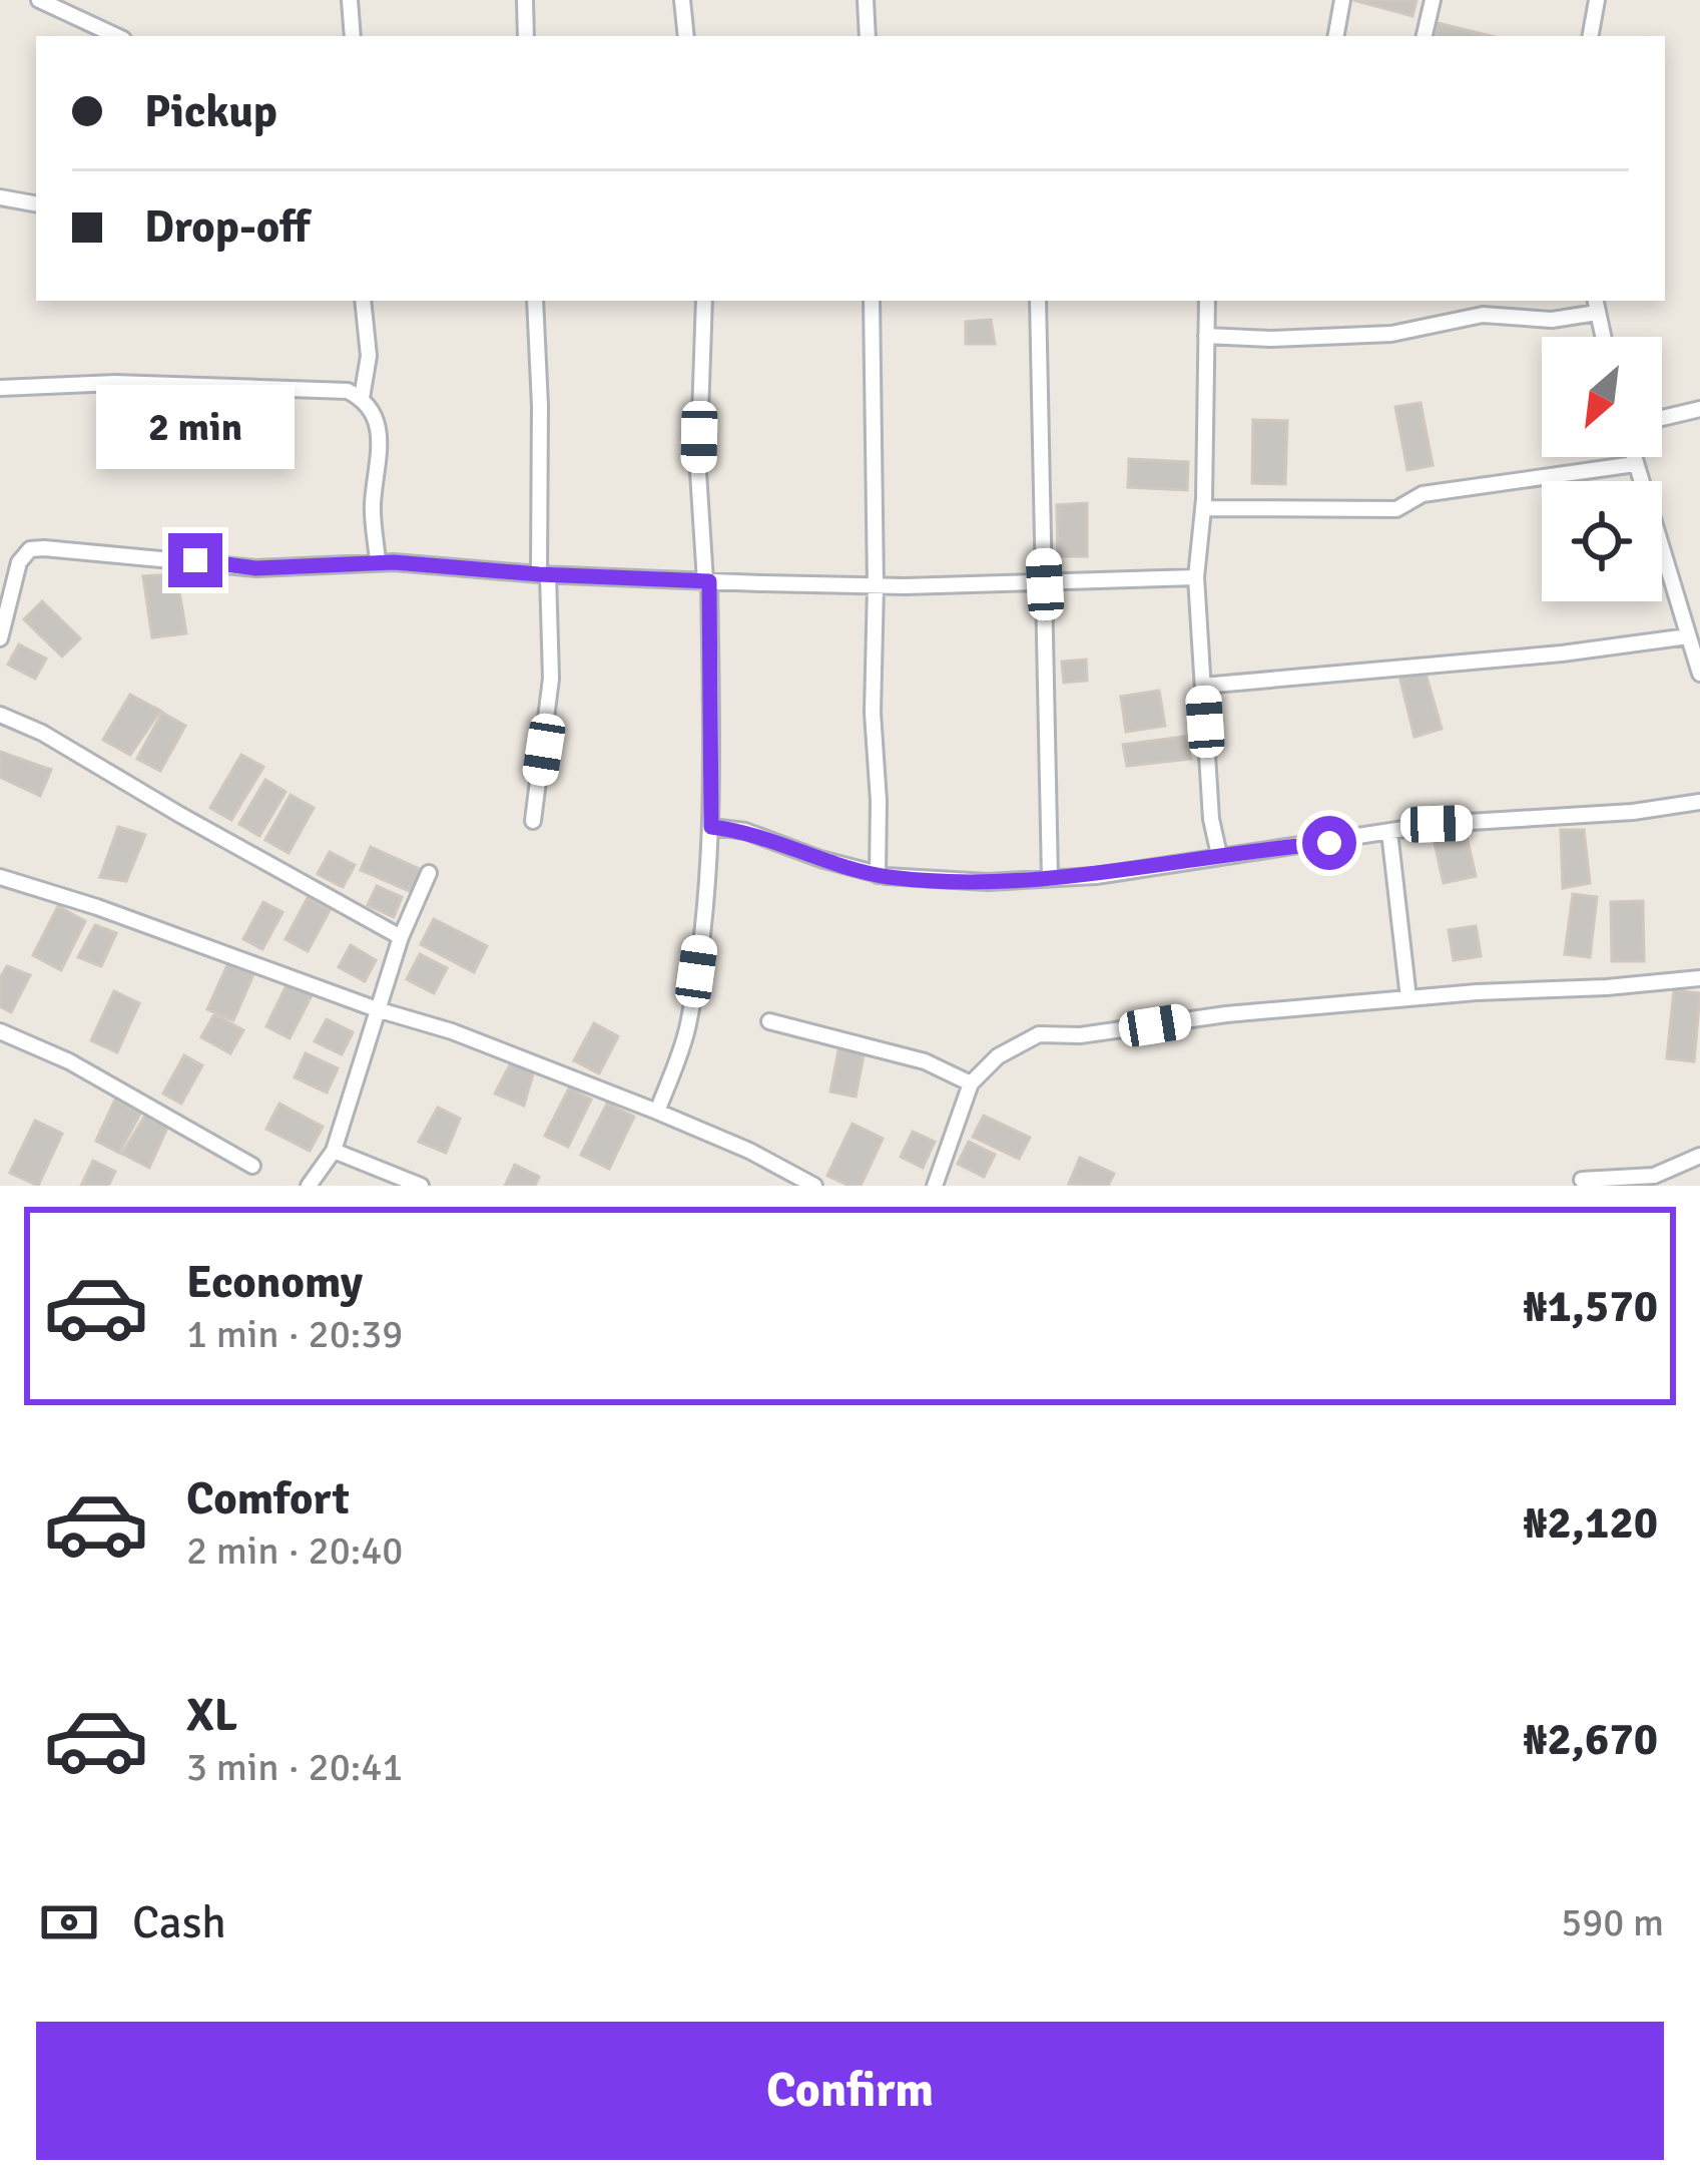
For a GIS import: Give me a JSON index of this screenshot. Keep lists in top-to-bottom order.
{
  "north": "bottom left",
  "page": {
    "banner": ["Pickup", "Drop-off"],
    "bubble": "2 min",
    "list": [
      {
        "name": "Economy",
        "note": "1 min · 20:39",
        "value": "₦1,570"
      },
      {
        "name": "Comfort",
        "note": "2 min · 20:40",
        "value": "₦2,120"
      },
      {
        "name": "XL",
        "note": "3 min · 20:41",
        "value": "₦2,670"
      }
    ],
    "pay": ["Cash", "590 m"],
    "buttons": "Confirm"
  }
}
